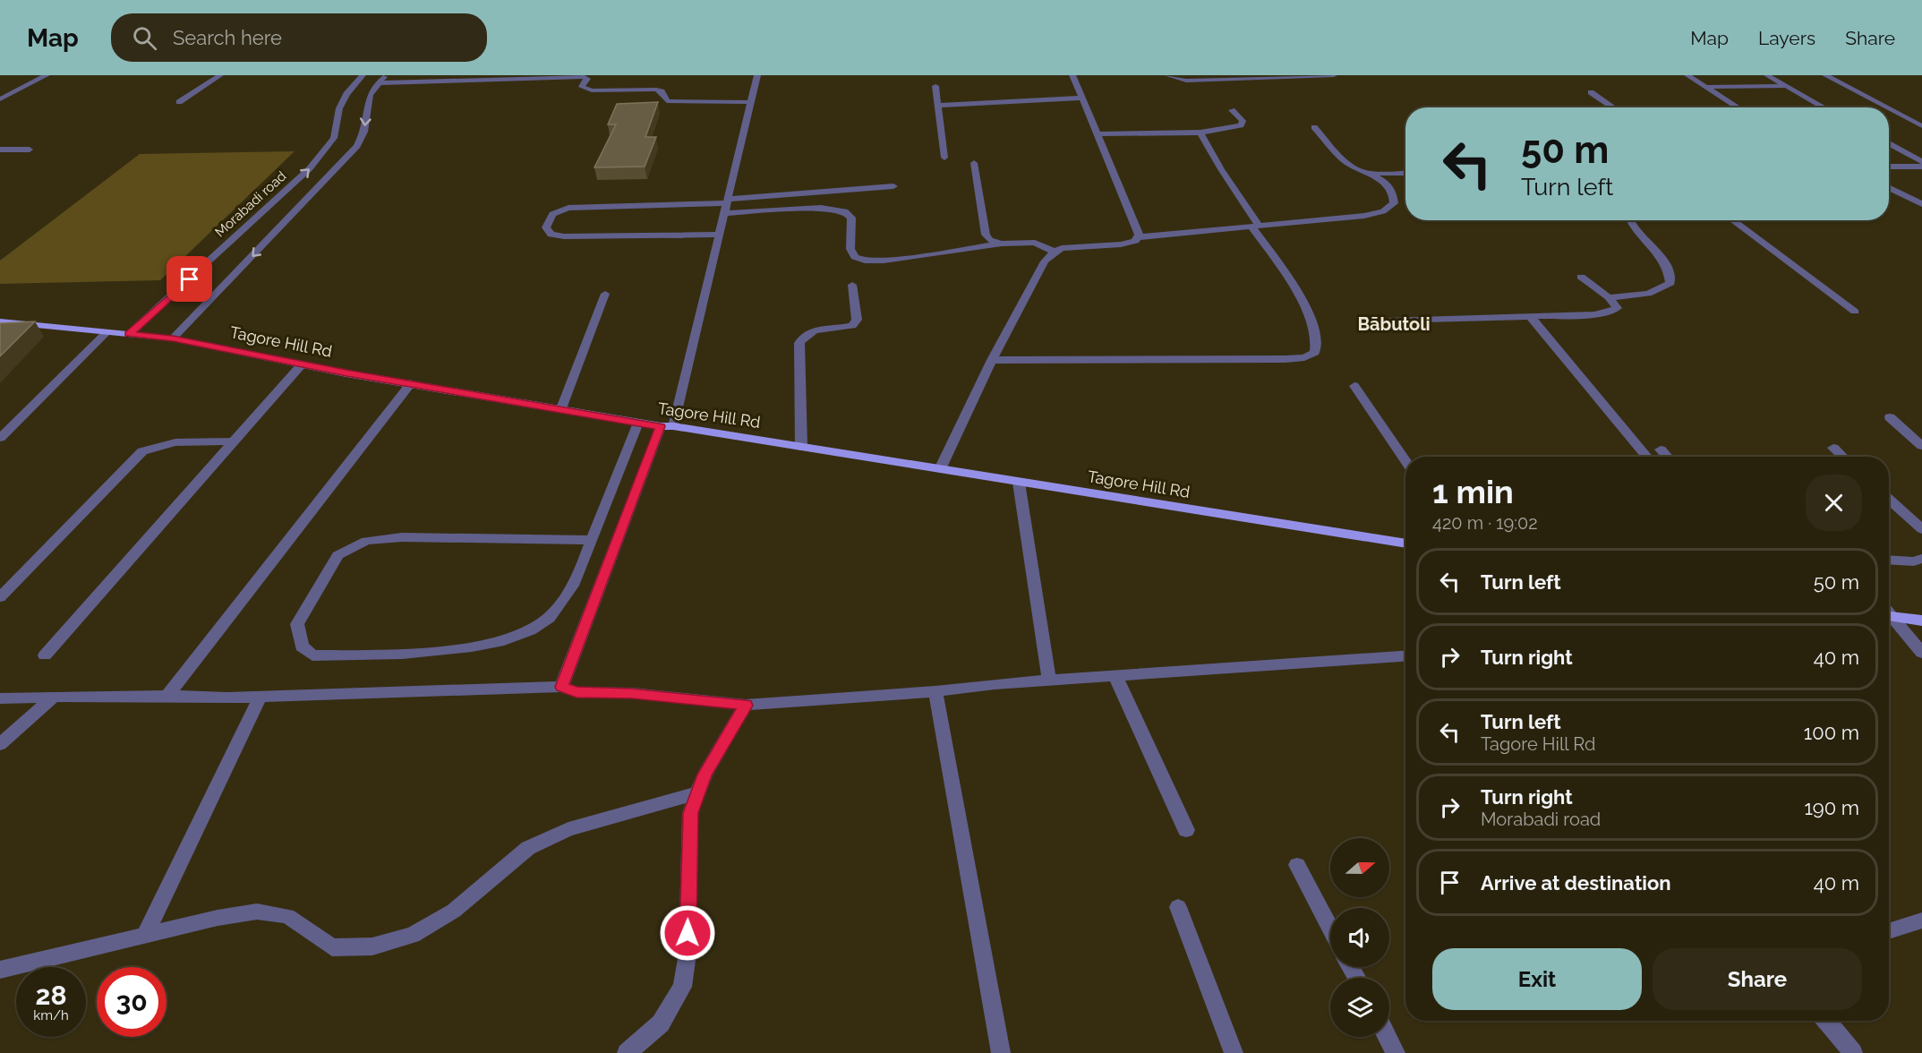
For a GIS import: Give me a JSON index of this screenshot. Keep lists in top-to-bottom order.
{
  "streets": {
    "main road": ["Tagore Hill Rd"],
    "street": ["Morabadi road"]
  },
  "crossings": [
    ["Morabadi road", "Tagore Hill Rd"]
  ],
  "districts": ["Bābutoli"],
  "north": "right",
  "page": {
    "header": "Map",
    "search": "Search here",
    "nav": ["Map", "Layers", "Share"],
    "turn": ["50 m", "Turn left"],
    "heading": ["1 min", "420 m · 19:02"],
    "list": [
      {
        "name": "Turn left",
        "value": "50 m"
      },
      {
        "name": "Turn right",
        "value": "40 m"
      },
      {
        "name": "Turn left",
        "note": "Tagore Hill Rd",
        "value": "100 m"
      },
      {
        "name": "Turn right",
        "note": "Morabadi road",
        "value": "190 m"
      },
      {
        "name": "Arrive at destination",
        "value": "40 m"
      }
    ],
    "buttons": ["Exit", "Share"],
    "speed": "28 km/h",
    "limit": "30"
  }
}
